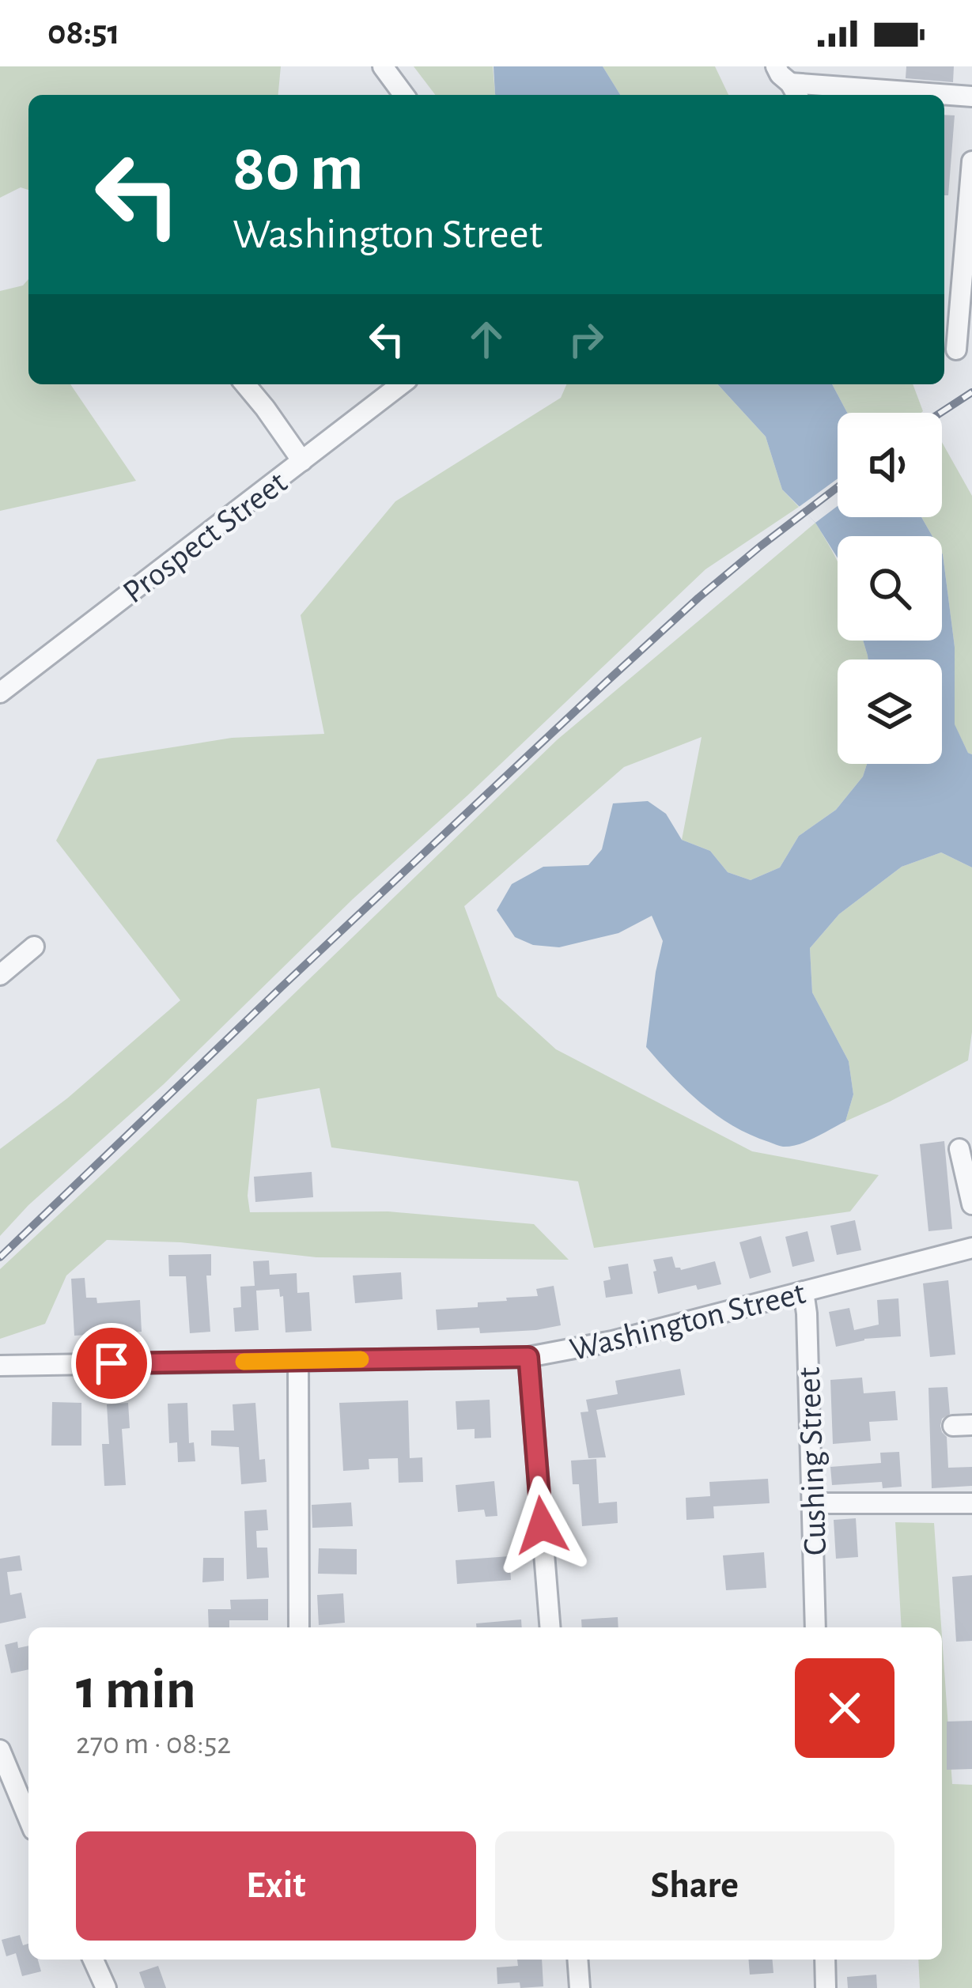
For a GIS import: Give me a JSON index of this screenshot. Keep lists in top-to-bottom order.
{
  "streets": {
    "street": ["Prospect Street", "Washington Street", "Cushing Street"]
  },
  "crossings": [
    ["Washington Street", "Cushing Street"]
  ],
  "page": {
    "status": "08:51",
    "turn": ["80 m", "Washington Street"],
    "heading": ["1 min", "270 m · 08:52"],
    "buttons": ["Exit", "Share"]
  }
}
